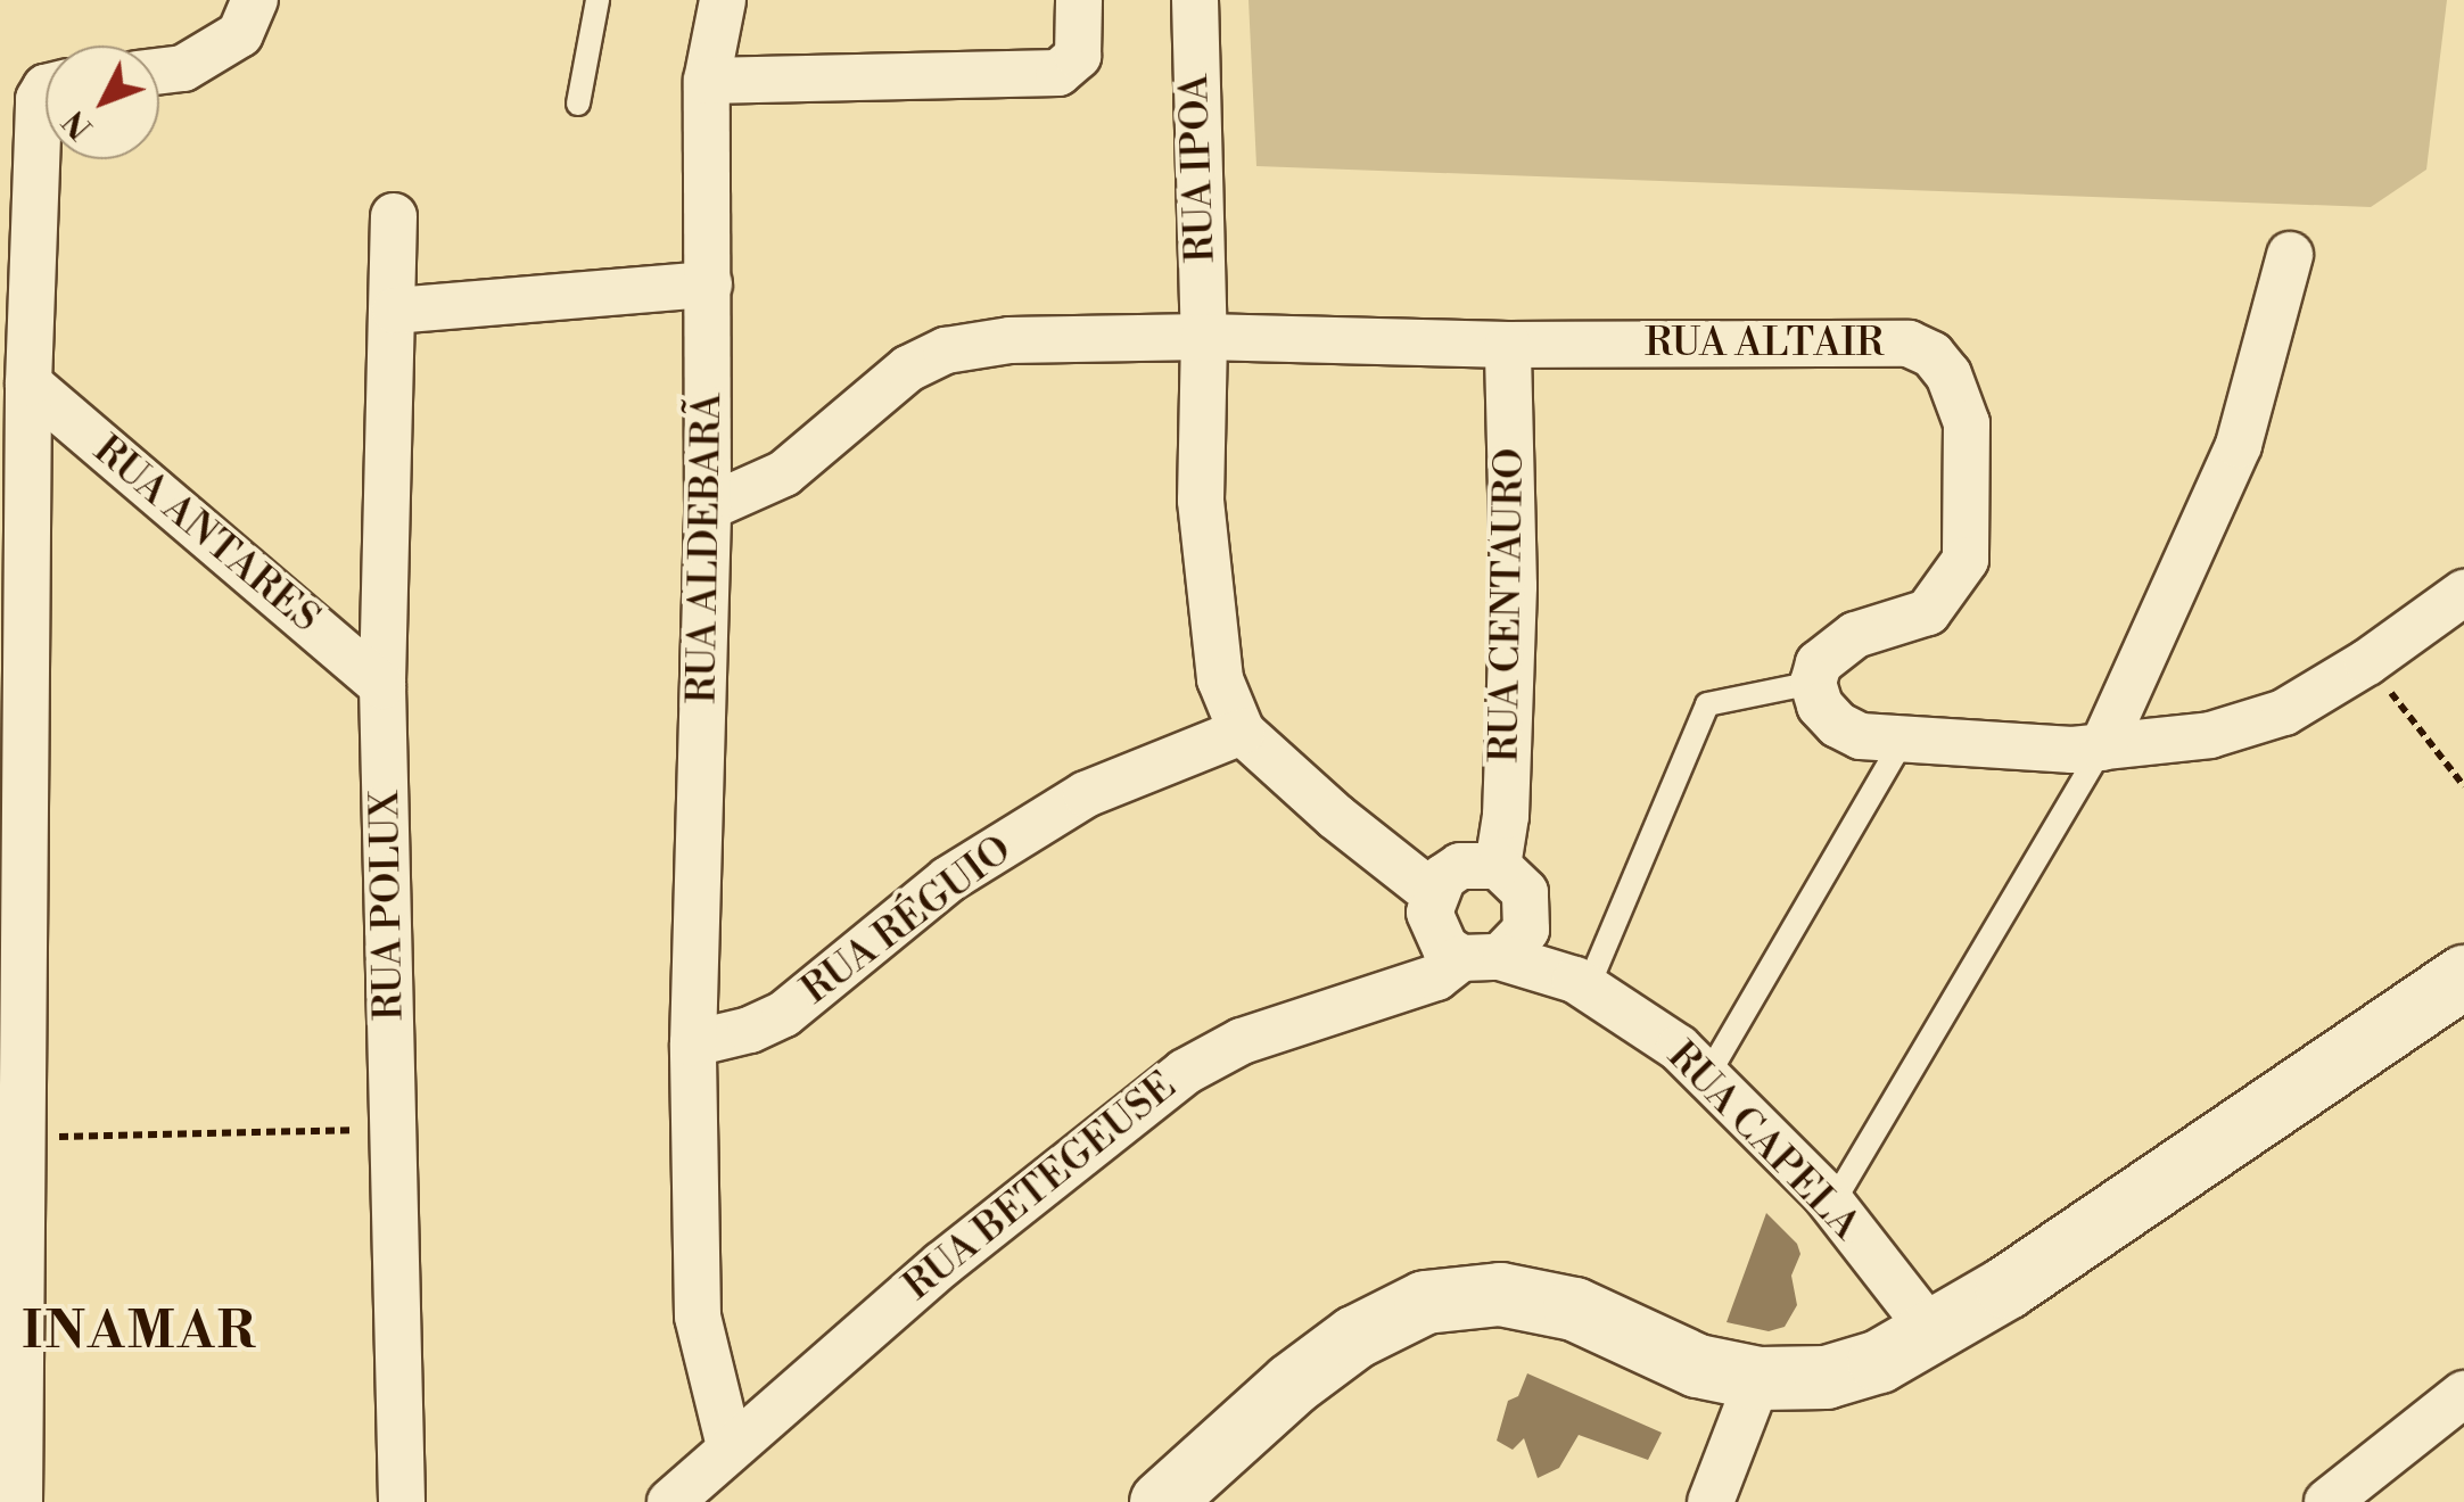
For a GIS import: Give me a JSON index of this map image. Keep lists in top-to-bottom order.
{
  "streets": {
    "street": [
      "RUA IPOA",
      "RUA ALTAIR",
      "RUA ANTARES",
      "RUA ALDEBARÃ",
      "RUA CENTAURO",
      "RUA POLUX",
      "RUA RÉGUIO",
      "RUA CAPELA",
      "RUA BETEGEUSE"
    ]
  },
  "crossings": [
    ["RUA IPOA", "RUA ALTAIR"],
    ["RUA ALTAIR", "RUA ALDEBARÃ"],
    ["RUA ALTAIR", "RUA CENTAURO"],
    ["RUA ANTARES", "RUA POLUX"],
    ["RUA ALDEBARÃ", "RUA RÉGUIO"],
    ["RUA ALDEBARÃ", "RUA BETEGEUSE"],
    ["RUA CENTAURO", "RUA CAPELA"],
    ["RUA CENTAURO", "RUA BETEGEUSE"],
    ["RUA CAPELA", "RUA BETEGEUSE"]
  ],
  "districts": ["INAMAR"],
  "north": "bottom left"
}
